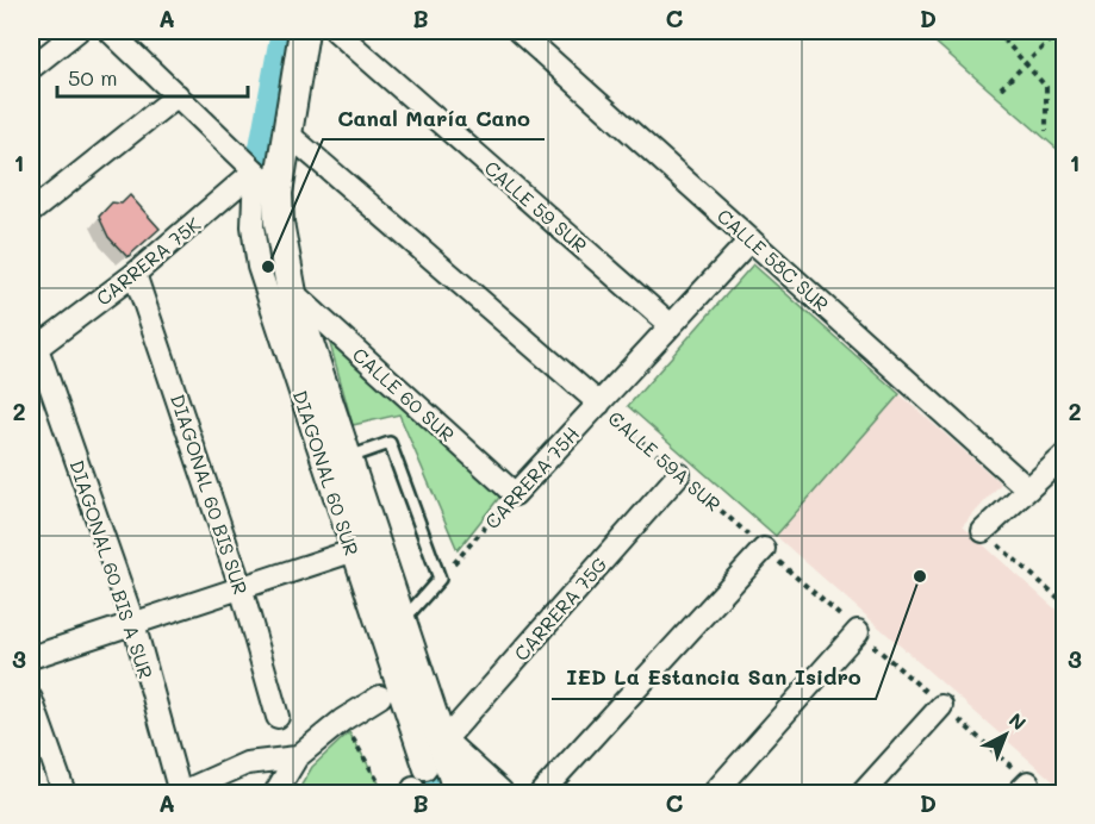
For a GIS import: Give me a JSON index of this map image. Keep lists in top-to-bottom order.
{
  "streets": {
    "street": [
      "CALLE 59 SUR",
      "CALLE 58C SUR",
      "CARRERA 75K",
      "CALLE 60 SUR",
      "CALLE 59A SUR",
      "DIAGONAL 60 SUR",
      "CARRERA 75H",
      "DIAGONAL 60 BIS SUR",
      "DIAGONAL 60 BIS A SUR",
      "CARRERA 75G"
    ]
  },
  "crossings": [
    ["CALLE 59 SUR", "CARRERA 75H"],
    ["CALLE 58C SUR", "CARRERA 75H"],
    ["CARRERA 75K", "DIAGONAL 60 SUR"],
    ["CARRERA 75K", "DIAGONAL 60 BIS SUR"],
    ["CARRERA 75K", "DIAGONAL 60 BIS A SUR"],
    ["CALLE 60 SUR", "DIAGONAL 60 SUR"],
    ["CALLE 60 SUR", "CARRERA 75H"],
    ["CALLE 59A SUR", "DIAGONAL 60 SUR"],
    ["CALLE 59A SUR", "CARRERA 75H"],
    ["CALLE 59A SUR", "CARRERA 75G"],
    ["DIAGONAL 60 SUR", "CARRERA 75G"]
  ],
  "places": ["Canal María Cano", "IED La Estancia San Isidro"],
  "scale_bar": "50 m",
  "north": "top right",
  "grid": {
    "columns": [
      "A",
      "B",
      "C",
      "D"
    ],
    "rows": ["1", "2", "3"]
  }
}
